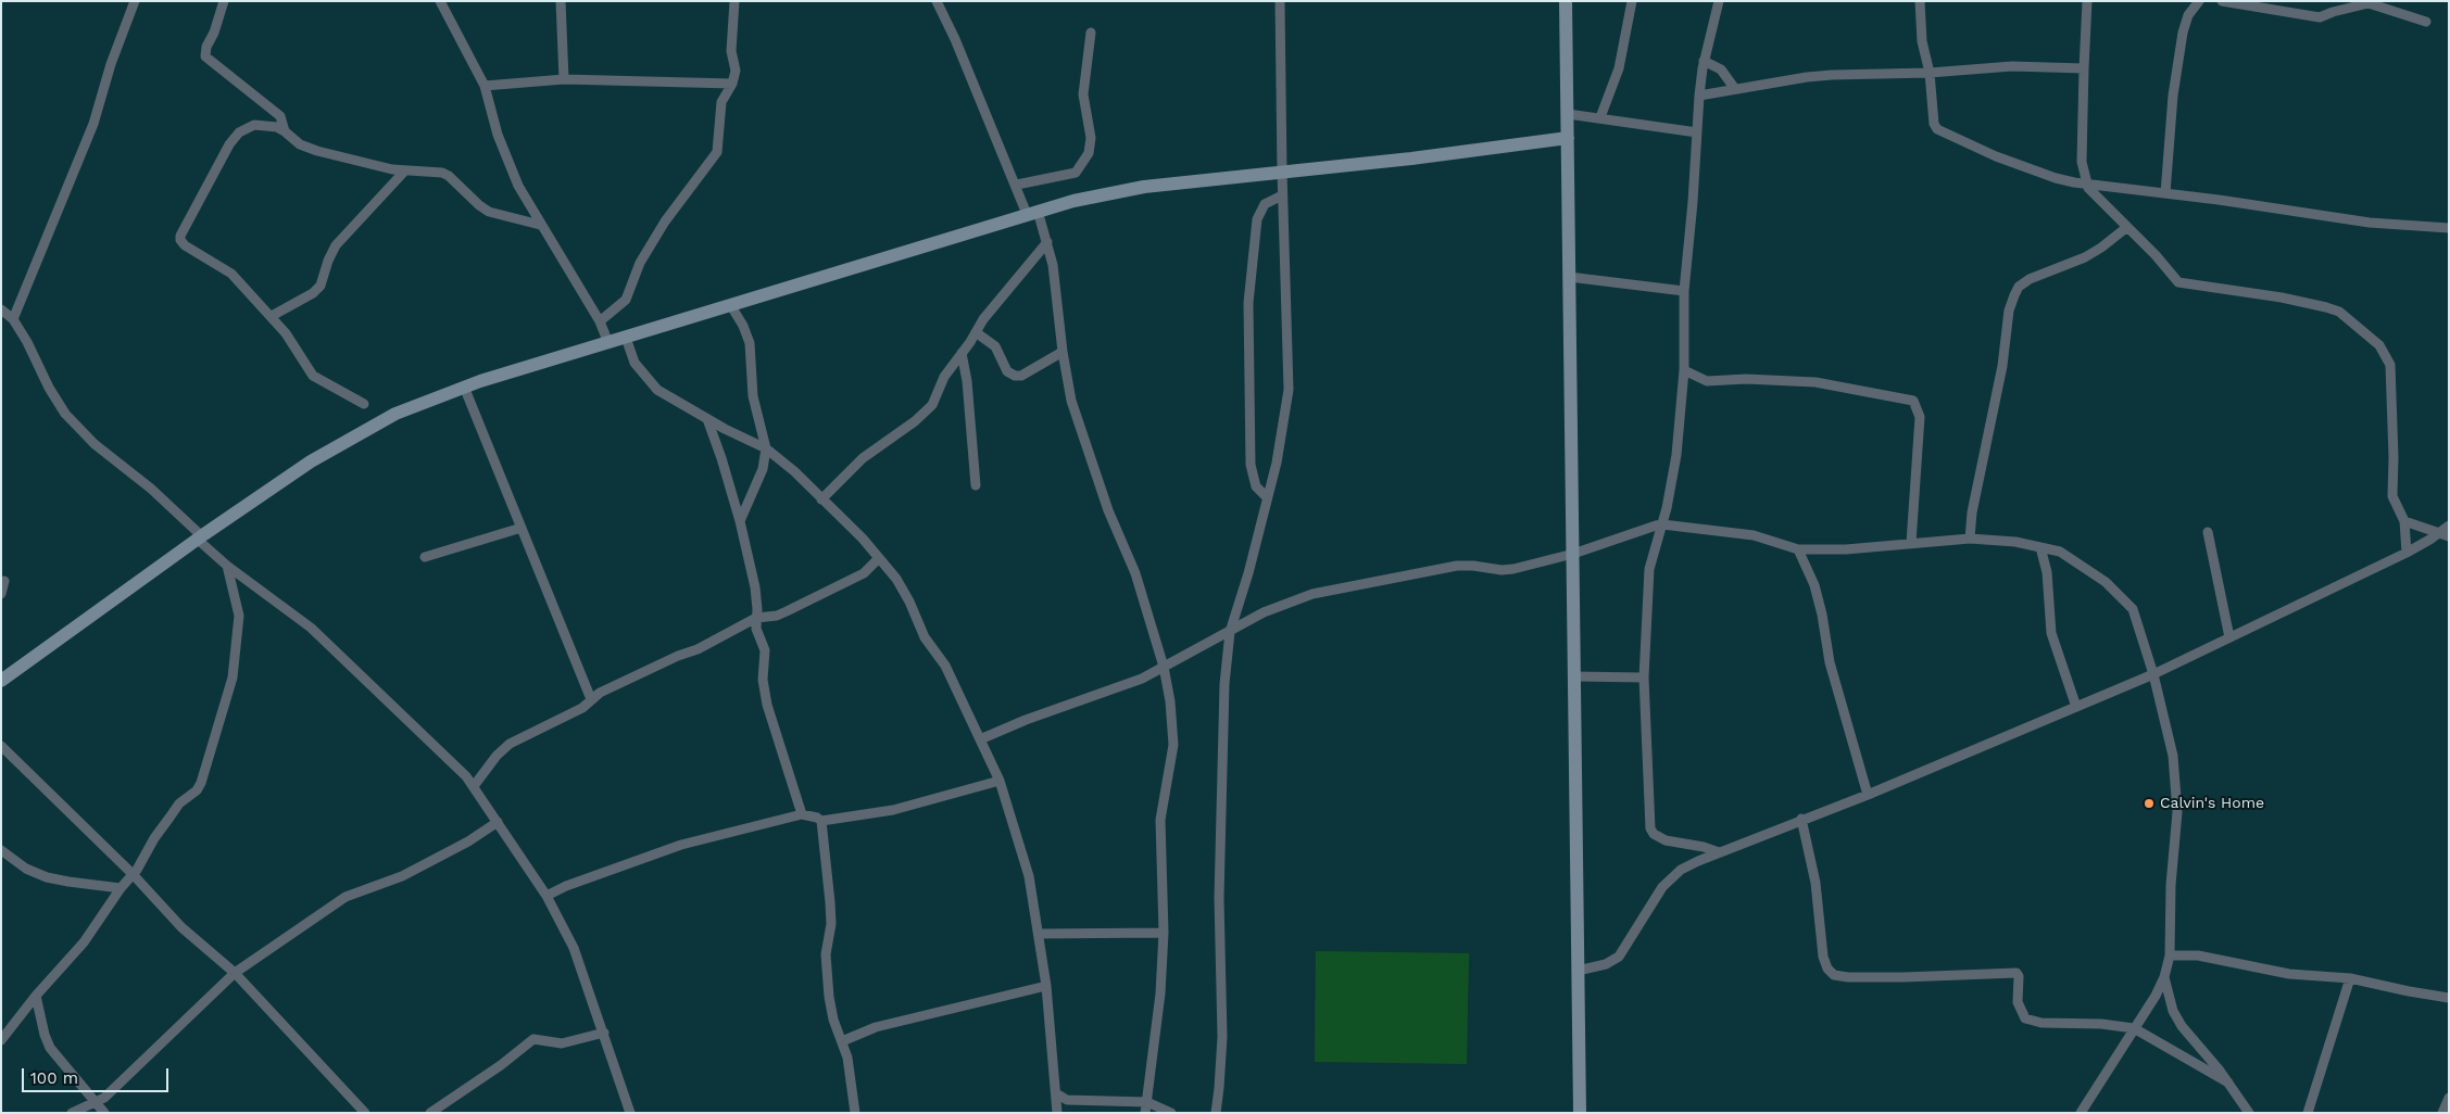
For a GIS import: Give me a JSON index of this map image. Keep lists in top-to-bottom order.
{
  "places": ["Calvin's Home"],
  "scale_bar": "100 m"
}
